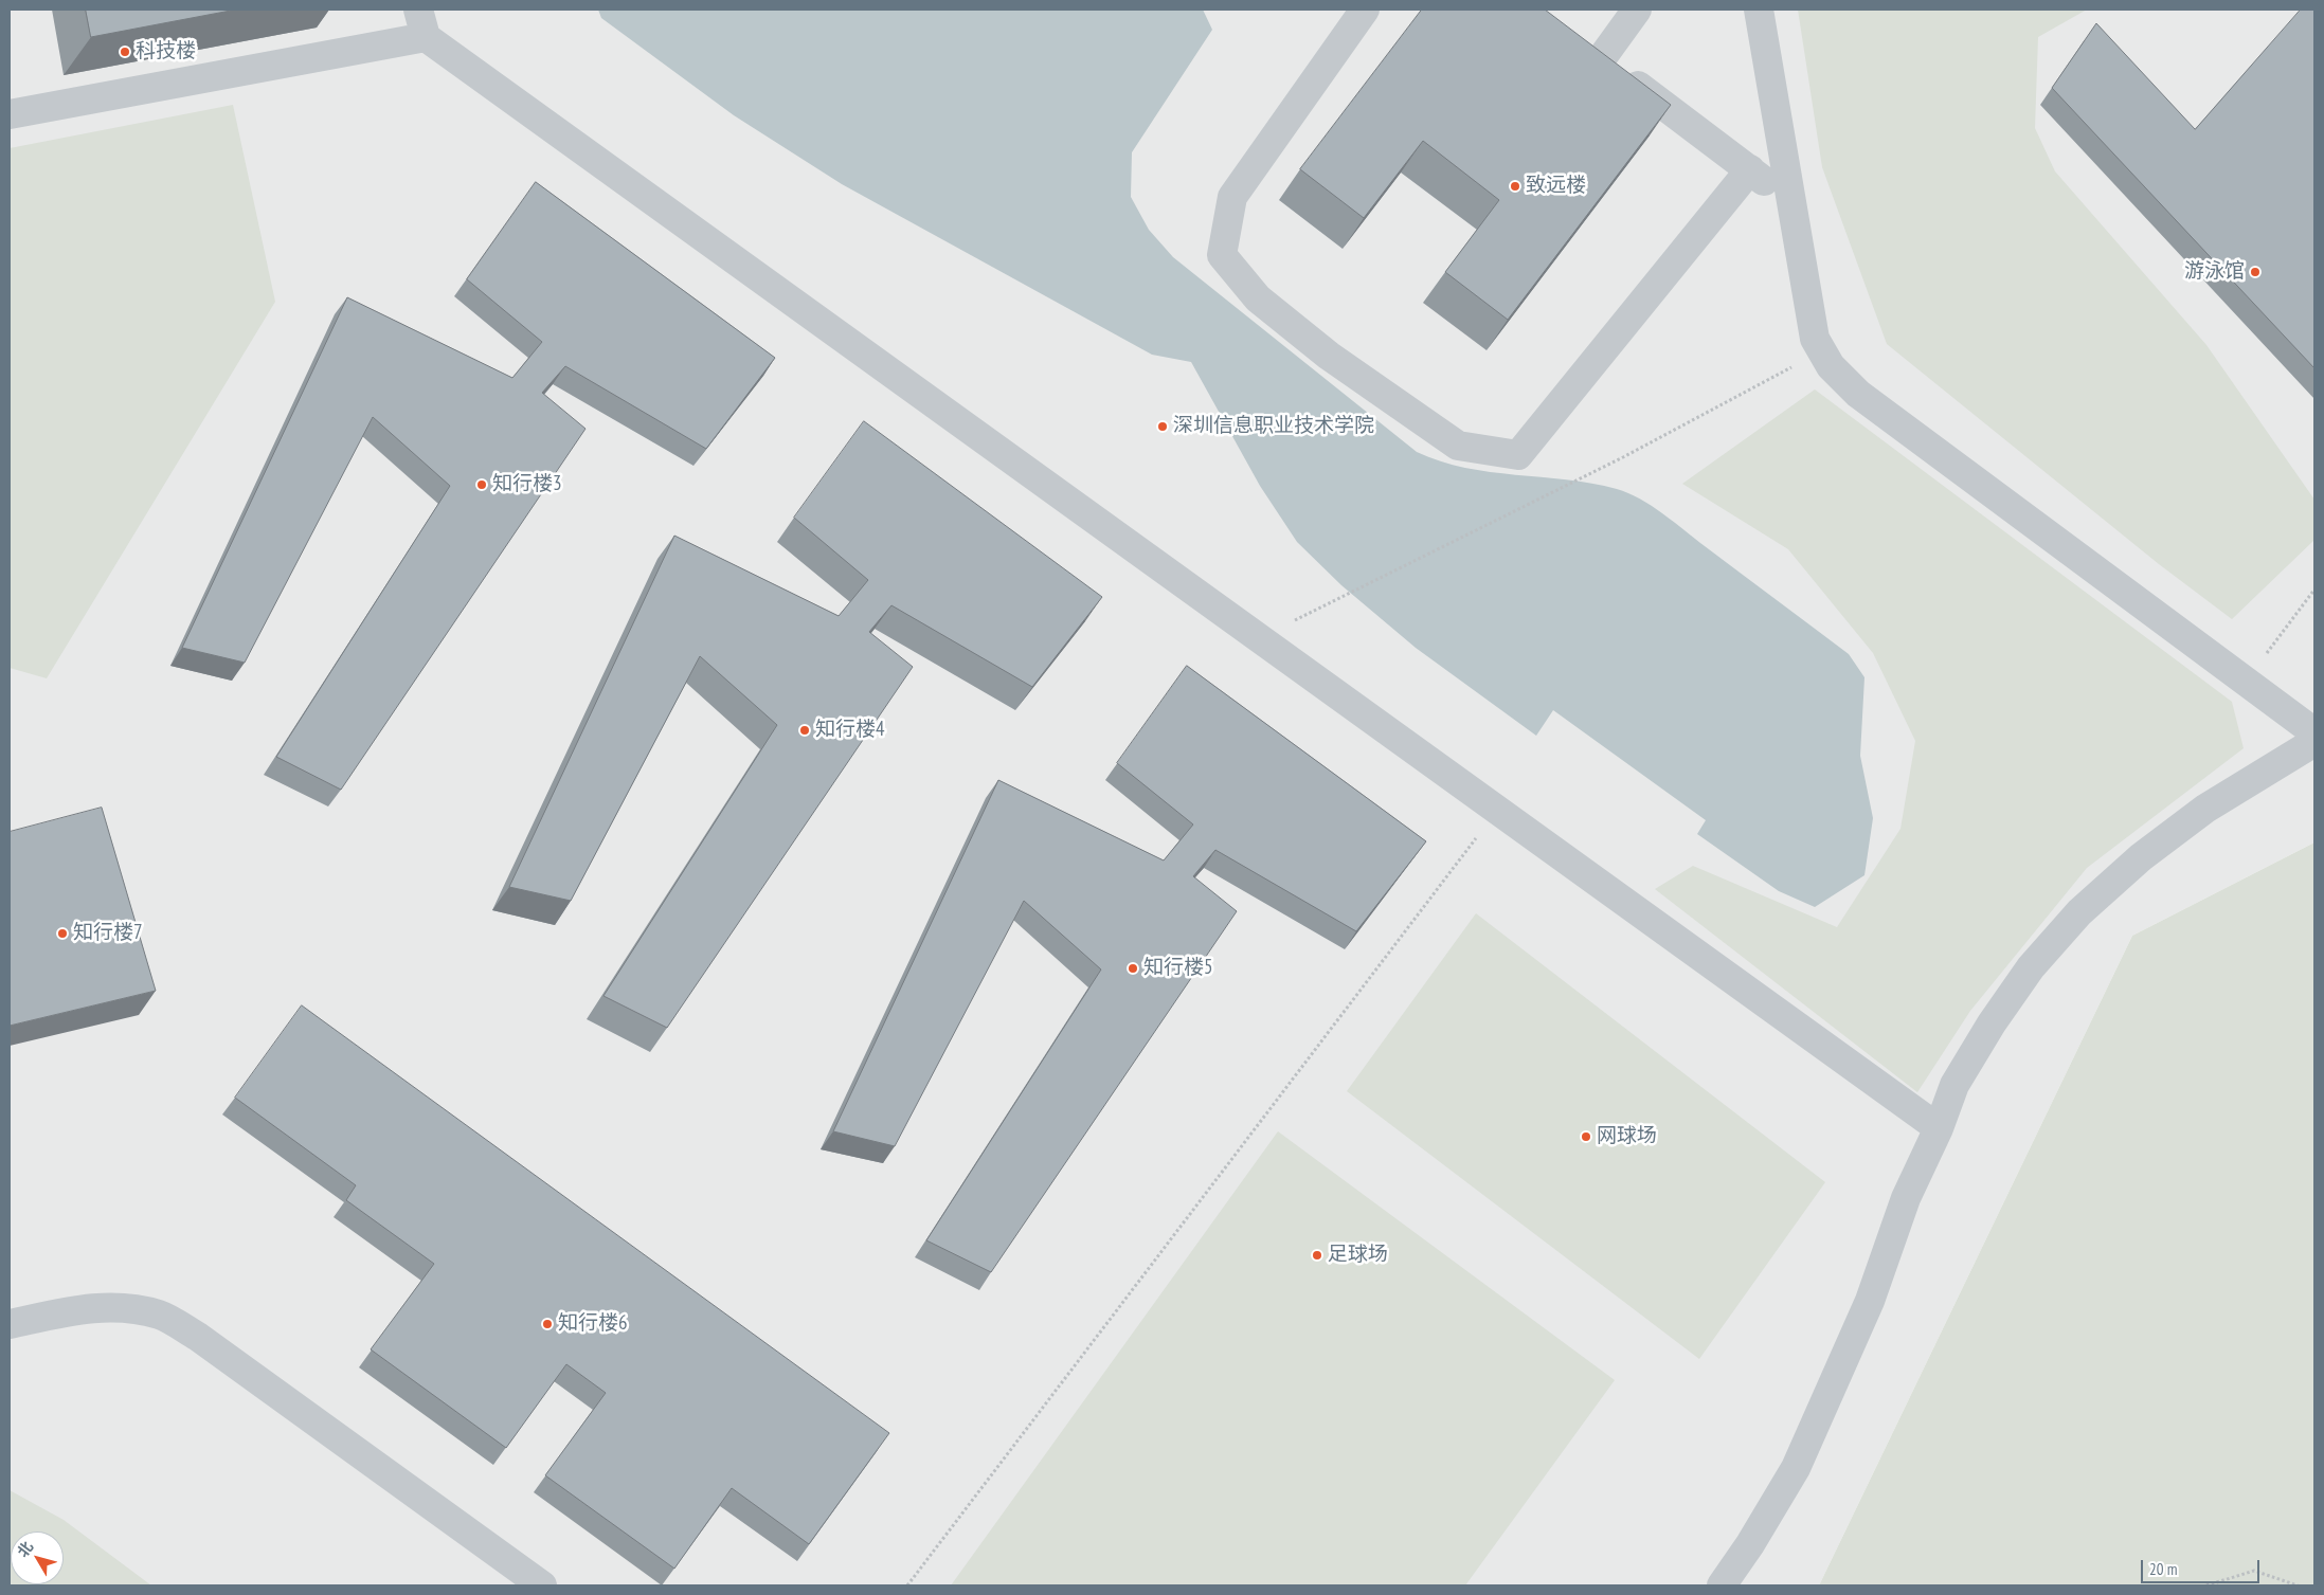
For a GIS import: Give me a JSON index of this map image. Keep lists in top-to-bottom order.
{
  "places": [
    "科技楼",
    "致远楼",
    "游泳馆",
    "深圳信息职业技术学院",
    "知行楼3",
    "知行楼4",
    "知行楼7",
    "知行楼5",
    "网球场",
    "足球场",
    "知行楼6"
  ],
  "scale_bar": "20 m",
  "north": "top left"
}
